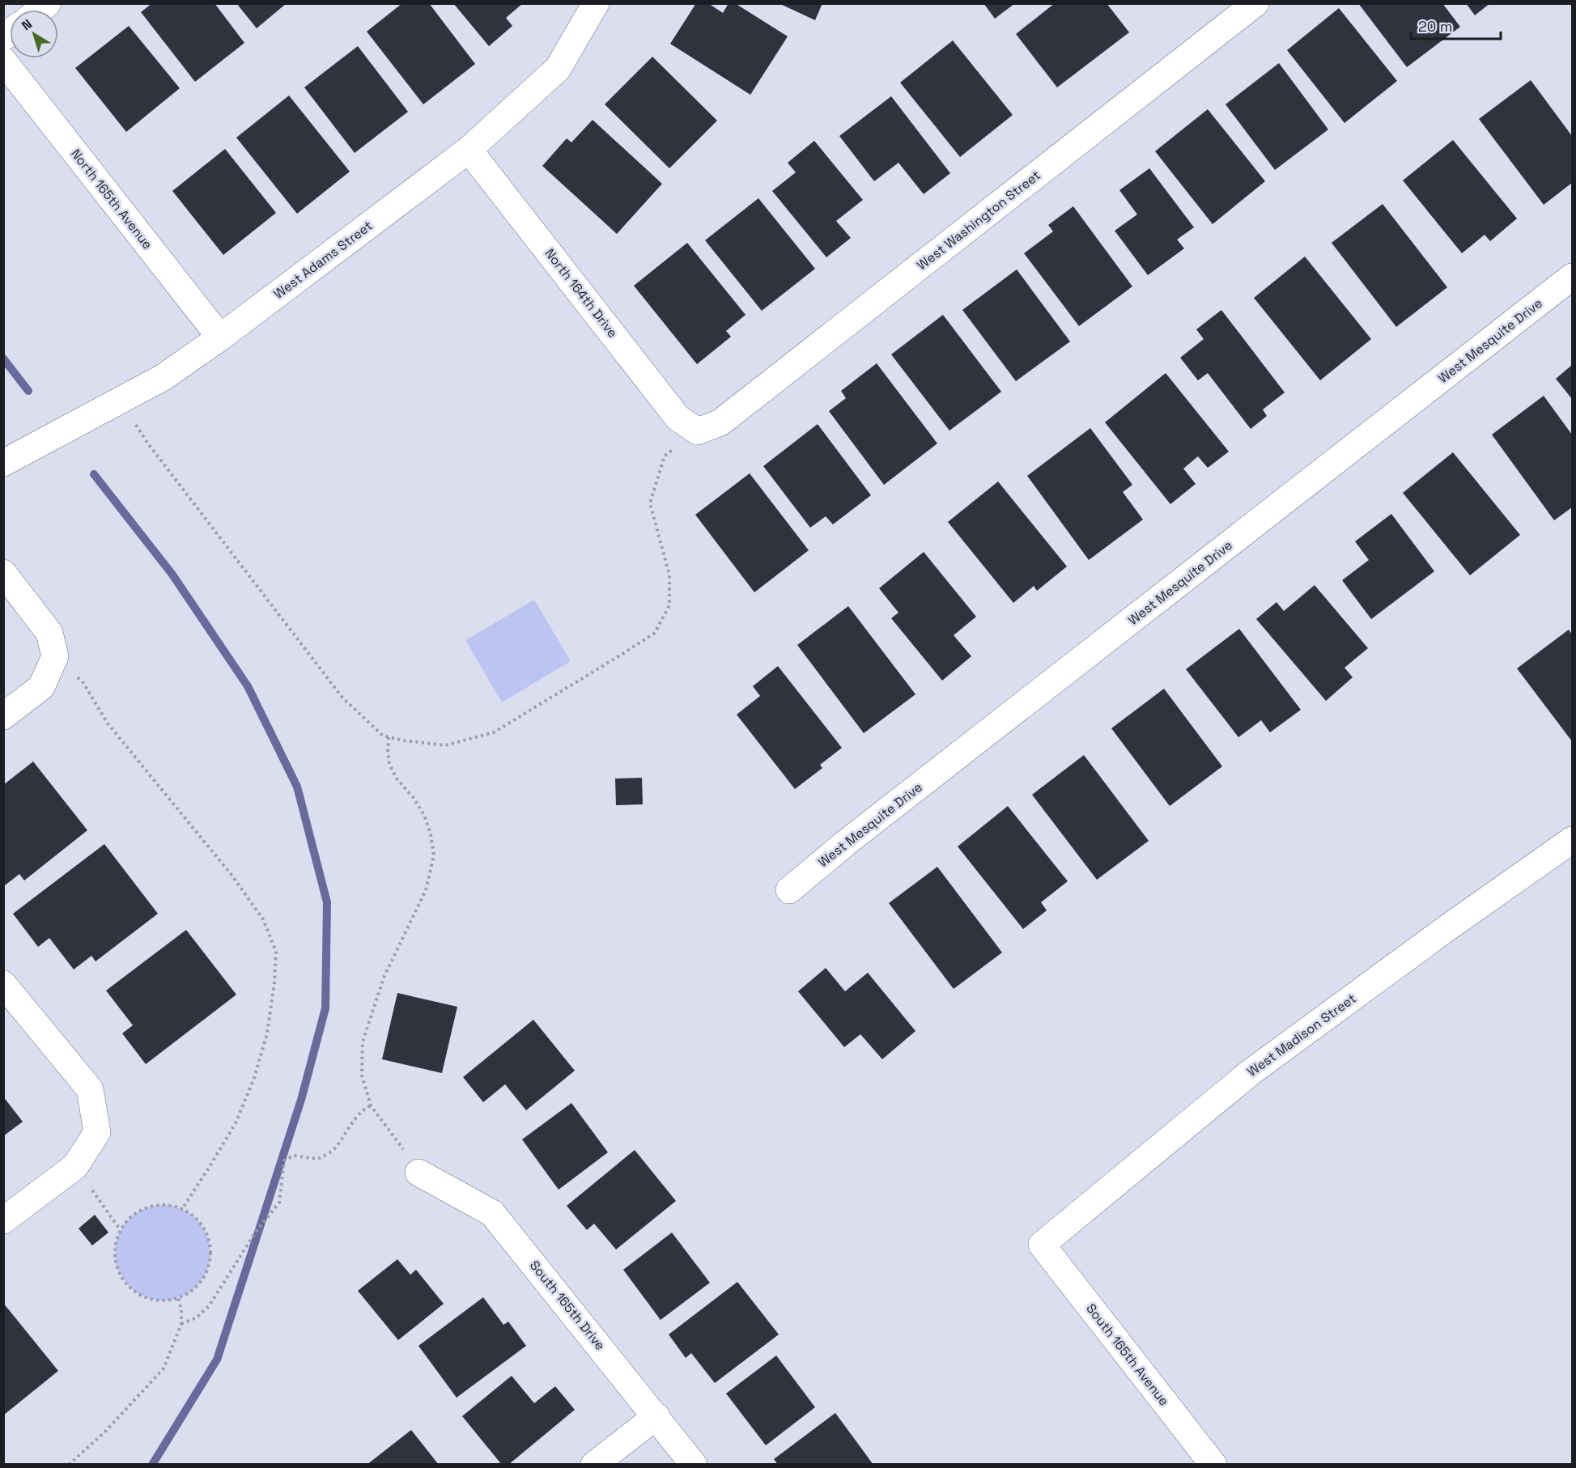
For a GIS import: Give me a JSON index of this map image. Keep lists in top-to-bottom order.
{
  "streets": {
    "street": [
      "North 165th Avenue",
      "West Washington Street",
      "West Adams Street",
      "North 164th Drive",
      "West Mesquite Drive",
      "West Madison Street",
      "South 165th Drive",
      "South 165th Avenue"
    ]
  },
  "crossings": [
    ["North 165th Avenue", "West Adams Street"],
    ["West Washington Street", "North 164th Drive"],
    ["West Adams Street", "North 164th Drive"],
    ["West Madison Street", "South 165th Avenue"]
  ],
  "scale_bar": "20 m",
  "north": "top left"
}
